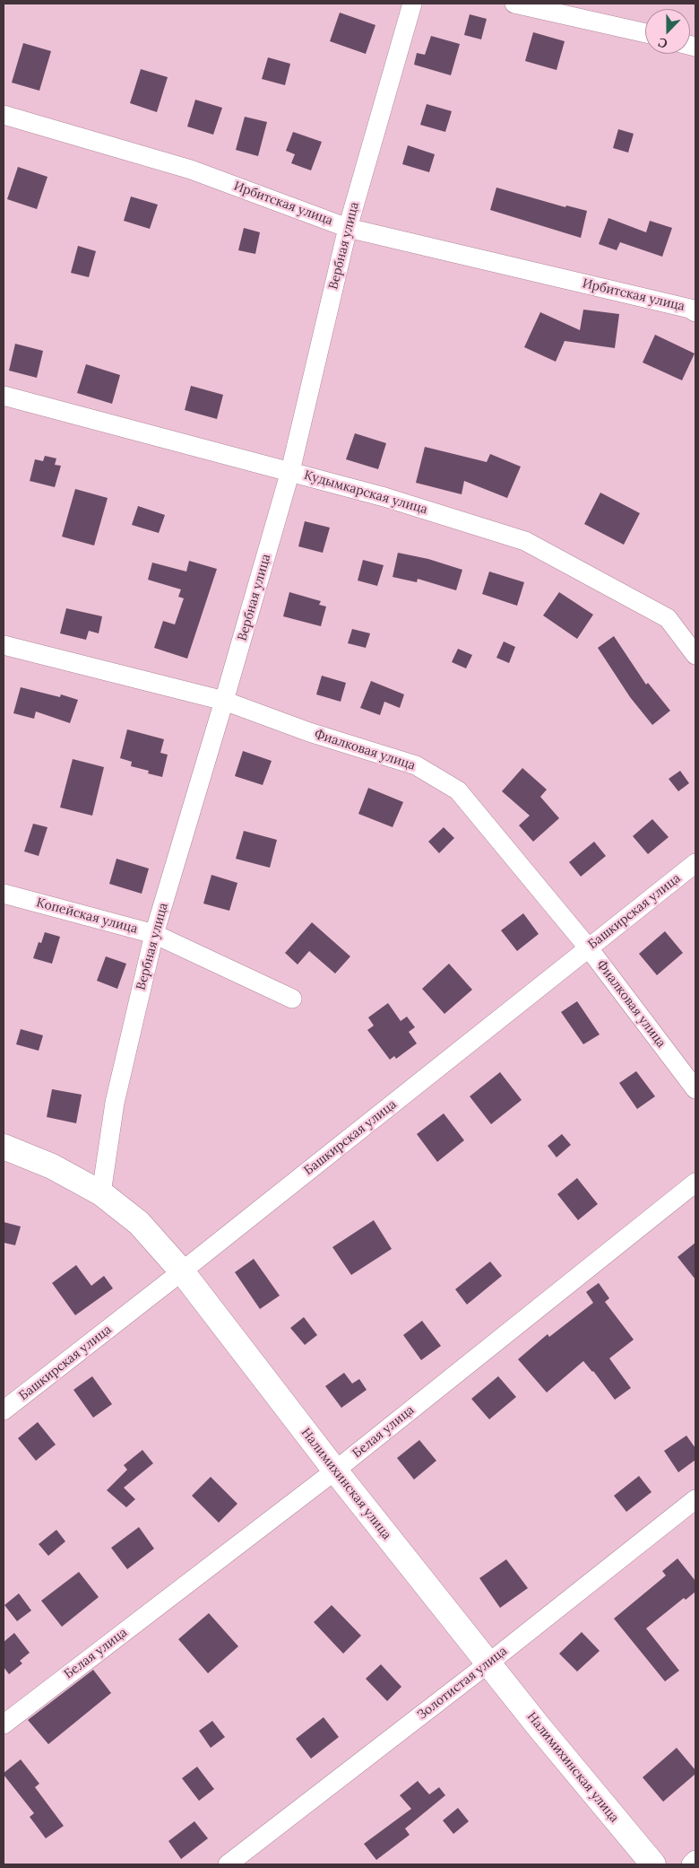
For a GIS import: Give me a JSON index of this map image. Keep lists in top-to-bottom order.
{
  "streets": {
    "street": [
      "Ирбитская улица",
      "Вербная улица",
      "Кудымкарская улица",
      "Фиалковая улица",
      "Башкирская улица",
      "Копейская улица",
      "Белая улица",
      "Налимихинская улица",
      "Золотистая улица"
    ]
  },
  "crossings": [
    ["Ирбитская улица", "Вербная улица"],
    ["Вербная улица", "Кудымкарская улица"],
    ["Вербная улица", "Фиалковая улица"],
    ["Вербная улица", "Копейская улица"],
    ["Вербная улица", "Налимихинская улица"],
    ["Фиалковая улица", "Башкирская улица"],
    ["Башкирская улица", "Налимихинская улица"],
    ["Белая улица", "Налимихинская улица"],
    ["Налимихинская улица", "Золотистая улица"]
  ],
  "north": "bottom"
}
